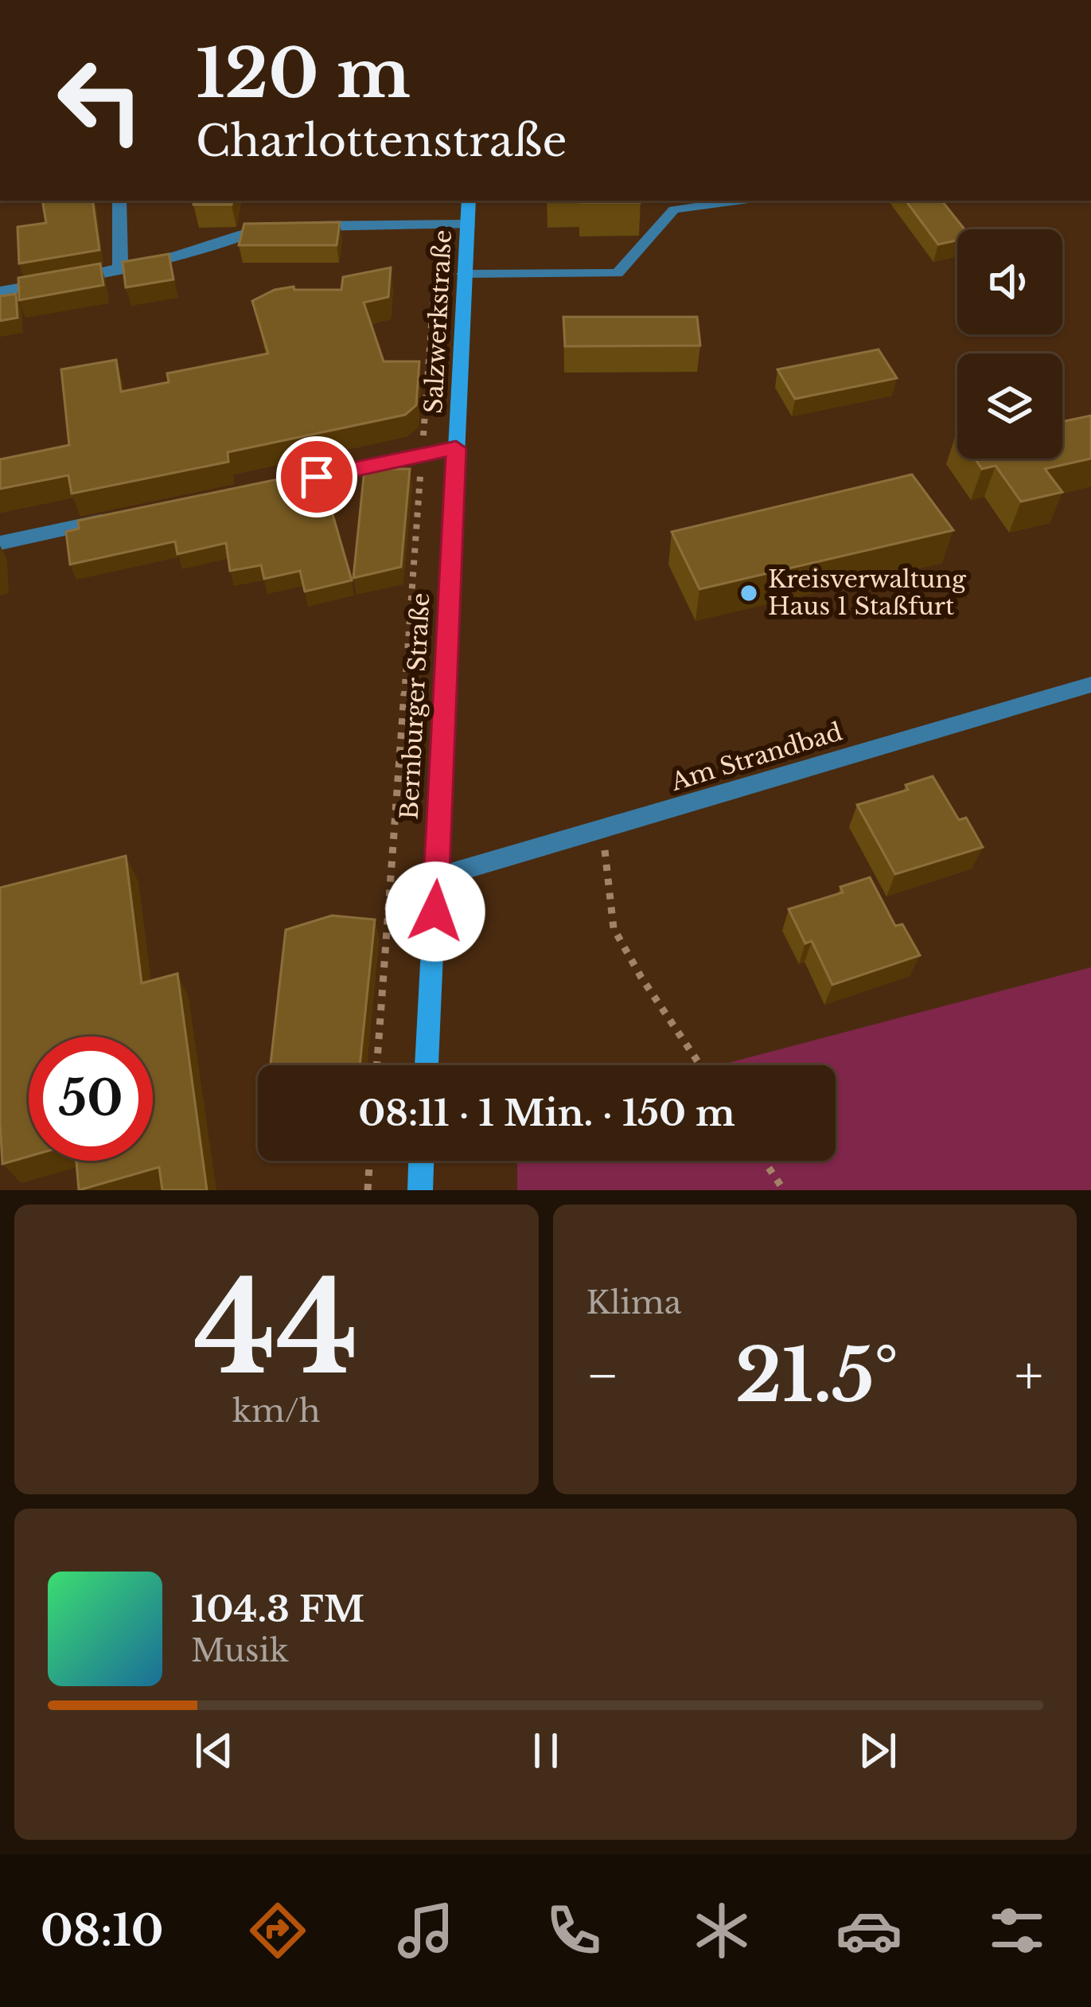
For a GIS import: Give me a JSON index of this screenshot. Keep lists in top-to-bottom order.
{
  "streets": {
    "main road": ["Salzwerkstraße", "Bernburger Straße"],
    "street": ["Am Strandbad"]
  },
  "crossings": [
    ["Salzwerkstraße", "Bernburger Straße"],
    ["Bernburger Straße", "Am Strandbad"]
  ],
  "places": ["Kreisverwaltung Haus 1 Staßfurt"],
  "page": {
    "turn": ["120 m", "Charlottenstraße"],
    "limit": "50",
    "trip": "08:11 · 1 Min. · 150 m",
    "tile": [
      ["44", "km/h"],
      "Klima"
    ],
    "heat": ["−", "21.5°", "+"],
    "song": ["104.3 FM", "Musik"],
    "tabs": "08:10"
  }
}
